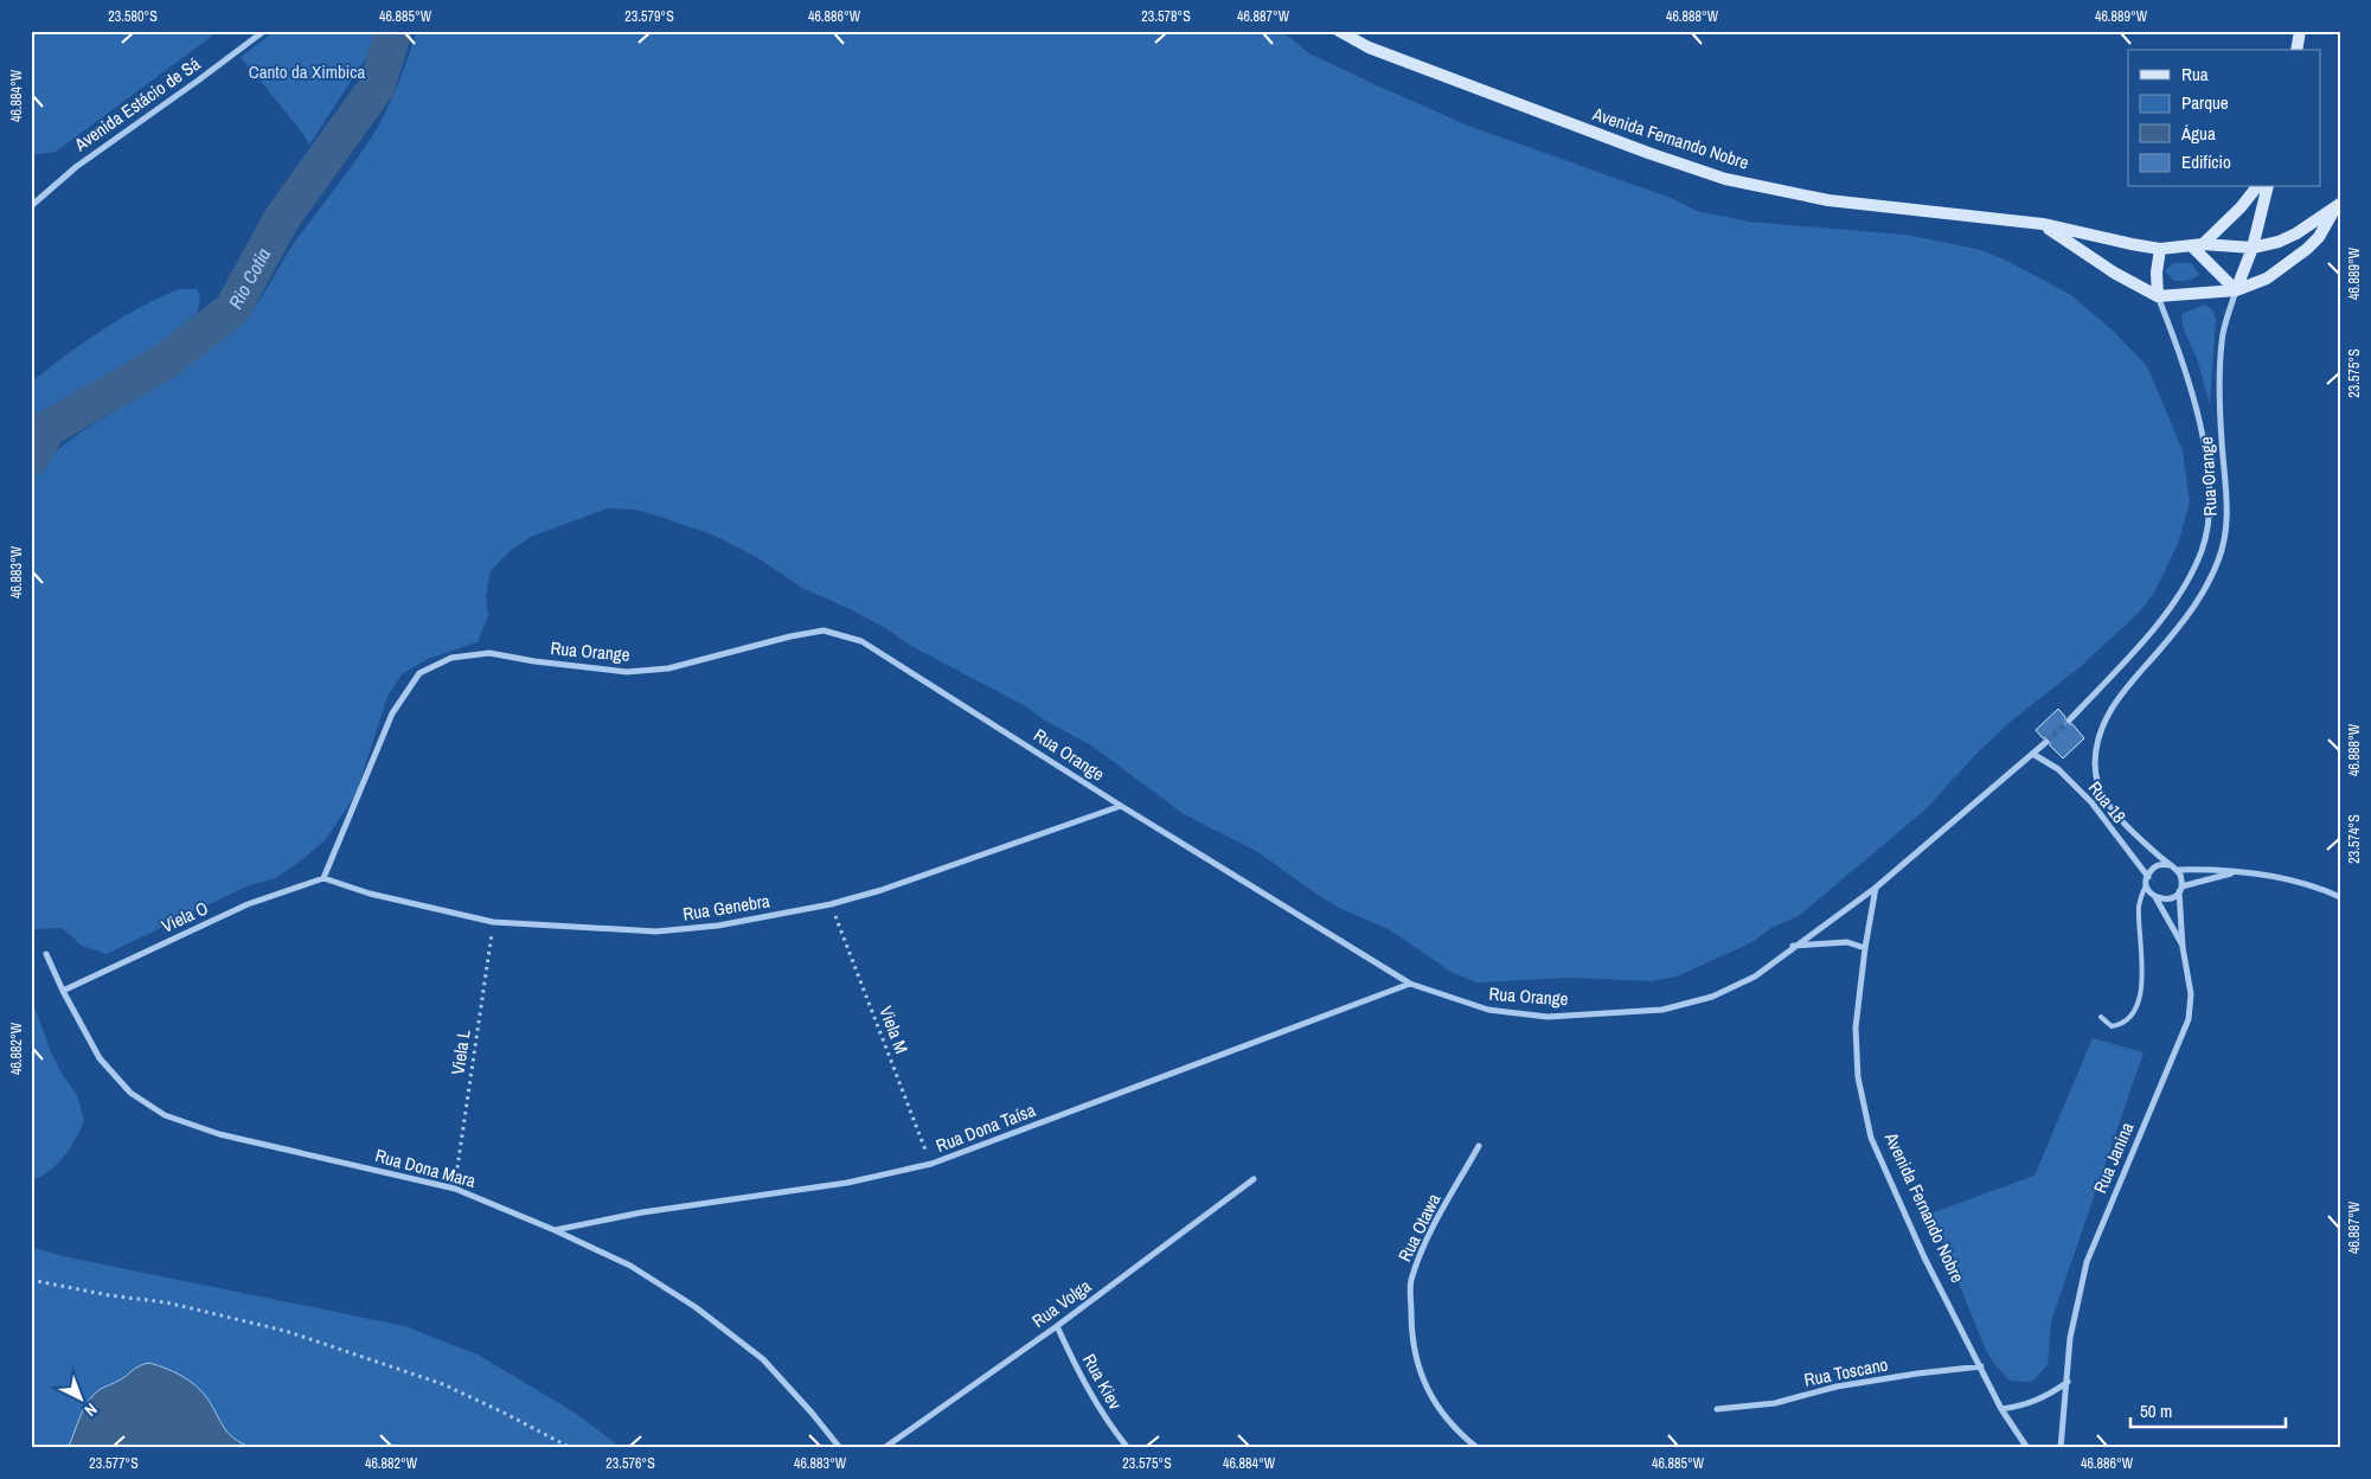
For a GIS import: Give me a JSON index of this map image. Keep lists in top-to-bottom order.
{
  "streets": {
    "main road": ["Avenida Fernando Nobre"],
    "street": [
      "Avenida Estácio de Sá",
      "Rua Orange",
      "Rua 18",
      "Rua Genebra",
      "Viela O",
      "Rua Dona Taísa",
      "Rua Janina",
      "Rua Dona Mara",
      "Rua Otawa",
      "Rua Volga",
      "Rua Toscano",
      "Rua Kiev"
    ],
    "path": ["Viela M", "Viela L"]
  },
  "crossings": [
    ["Avenida Fernando Nobre", "Rua Orange"],
    ["Avenida Fernando Nobre", "Rua Toscano"],
    ["Rua Orange", "Rua 18"],
    ["Rua Orange", "Rua Genebra"],
    ["Rua Orange", "Viela O"],
    ["Rua Orange", "Rua Dona Taísa"],
    ["Rua 18", "Rua Janina"],
    ["Rua Genebra", "Viela O"],
    ["Rua Genebra", "Viela M"],
    ["Rua Genebra", "Viela L"],
    ["Viela O", "Rua Dona Mara"],
    ["Viela M", "Rua Dona Taísa"],
    ["Viela L", "Rua Dona Mara"],
    ["Rua Dona Taísa", "Rua Dona Mara"],
    ["Rua Volga", "Rua Kiev"]
  ],
  "water": ["Rio Cotia"],
  "parks": ["Canto da Ximbica"],
  "legend": [
    "Rua",
    "Parque",
    "Água",
    "Edifício"
  ],
  "scale_bar": "50 m",
  "north": "bottom right",
  "coordinates": [
    "23.580°S",
    "46.885°W",
    "23.579°S",
    "46.886°W",
    "23.578°S",
    "46.887°W",
    "46.888°W",
    "46.889°W",
    "46.884°W",
    "23.575°S",
    "46.883°W",
    "23.574°S",
    "46.882°W",
    "23.577°S",
    "23.576°S"
  ]
}
